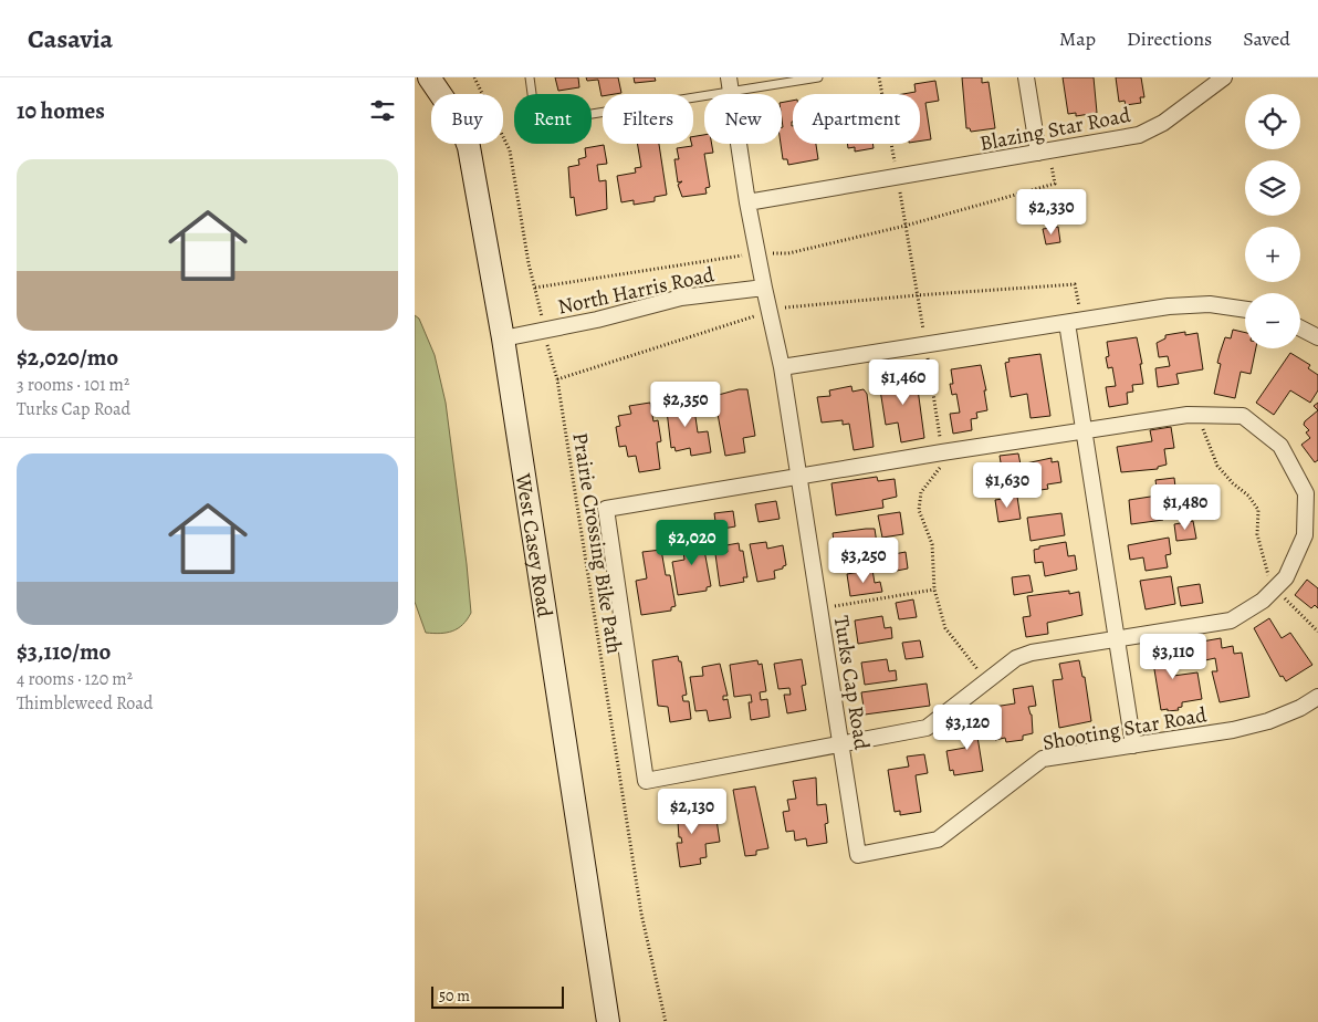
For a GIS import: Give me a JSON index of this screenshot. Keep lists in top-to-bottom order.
{
  "streets": {
    "main road": ["West Casey Road"],
    "street": [
      "Blazing Star Road",
      "North Harris Road",
      "Turks Cap Road",
      "Shooting Star Road"
    ],
    "path": ["Prairie Crossing Bike Path"]
  },
  "crossings": [
    ["North Harris Road", "Prairie Crossing Bike Path"],
    ["North Harris Road", "West Casey Road"],
    ["North Harris Road", "Turks Cap Road"],
    ["Turks Cap Road", "Shooting Star Road"]
  ],
  "scale_bar": "50 m",
  "page": {
    "header": "Casavia",
    "nav": ["Map", "Directions", "Saved"],
    "heading": "10 homes",
    "map_buttons": ["+", "−"],
    "chip": [
      "Buy",
      "Rent",
      "Filters",
      "New",
      "Apartment"
    ],
    "list": [
      {
        "name": "$2,020/mo",
        "note": "3 rooms · 101 m² · Turks Cap Road"
      },
      {
        "name": "$3,110/mo",
        "note": "4 rooms · 120 m² · Thimbleweed Road"
      }
    ],
    "price": [
      "$2,330",
      "$1,460",
      "$2,350",
      "$1,630",
      "$1,480",
      "$2,020",
      "$3,250",
      "$3,110",
      "$3,120",
      "$2,130"
    ],
    "scale": "50 m"
  }
}
